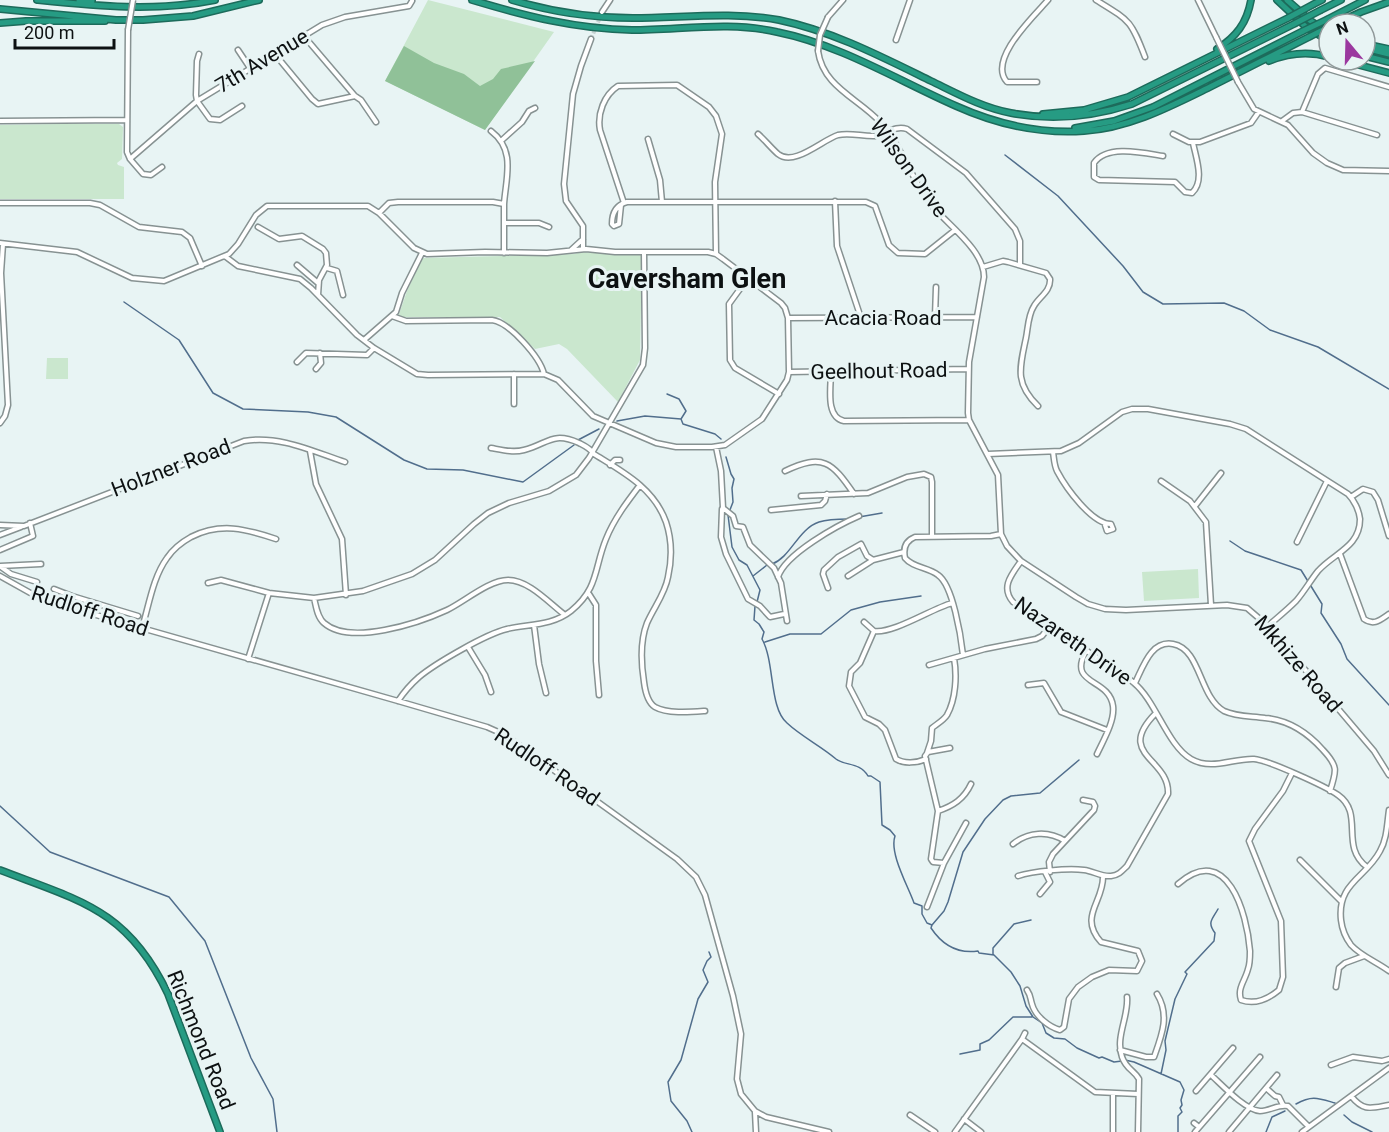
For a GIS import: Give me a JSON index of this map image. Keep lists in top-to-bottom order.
{
  "streets": {
    "highway": ["Richmond Road"],
    "street": [
      "7th Avenue",
      "Wilson Drive",
      "Acacia Road",
      "Geelhout Road",
      "Holzner Road",
      "Rudloff Road",
      "Nazareth Drive",
      "Mkhize Road"
    ]
  },
  "crossings": [
    ["Nazareth Drive", "Mkhize Road"]
  ],
  "districts": ["Caversham Glen"],
  "scale_bar": "200 m",
  "north": "top"
}
